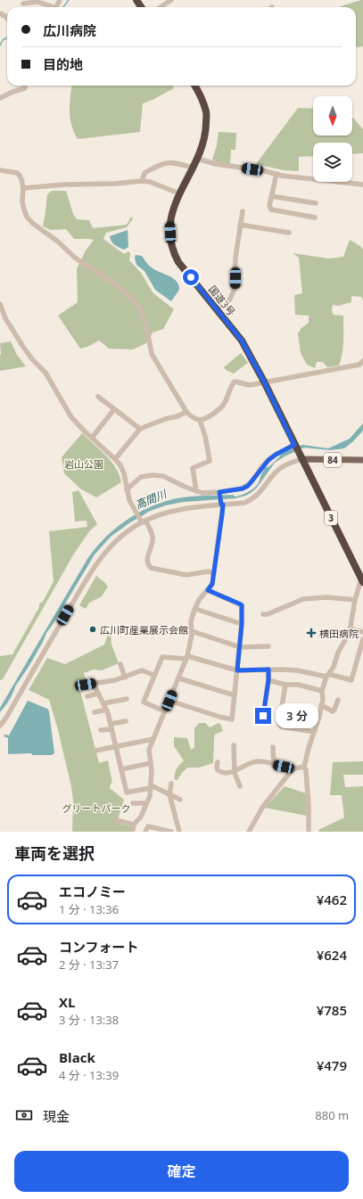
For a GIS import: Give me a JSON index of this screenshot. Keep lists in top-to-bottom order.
{
  "streets": {
    "highway": ["国道3号", "3"],
    "main road": ["84"]
  },
  "crossings": [
    ["国道3号", "84"]
  ],
  "water": ["高間川"],
  "parks": ["岩山公園", "グリートパーク"],
  "places": {
    "other": ["広川町産業展示会館"],
    "health": ["横田病院"]
  },
  "north": "bottom",
  "page": {
    "banner": ["広川病院", "目的地"],
    "bubble": "3 分",
    "heading": "車両を選択",
    "list": [
      {
        "name": "エコノミー",
        "note": "1 分 · 13:36",
        "value": "¥462"
      },
      {
        "name": "コンフォート",
        "note": "2 分 · 13:37",
        "value": "¥624"
      },
      {
        "name": "XL",
        "note": "3 分 · 13:38",
        "value": "¥785"
      },
      {
        "name": "Black",
        "note": "4 分 · 13:39",
        "value": "¥479"
      }
    ],
    "pay": ["現金", "880 m"],
    "buttons": "確定"
  }
}
